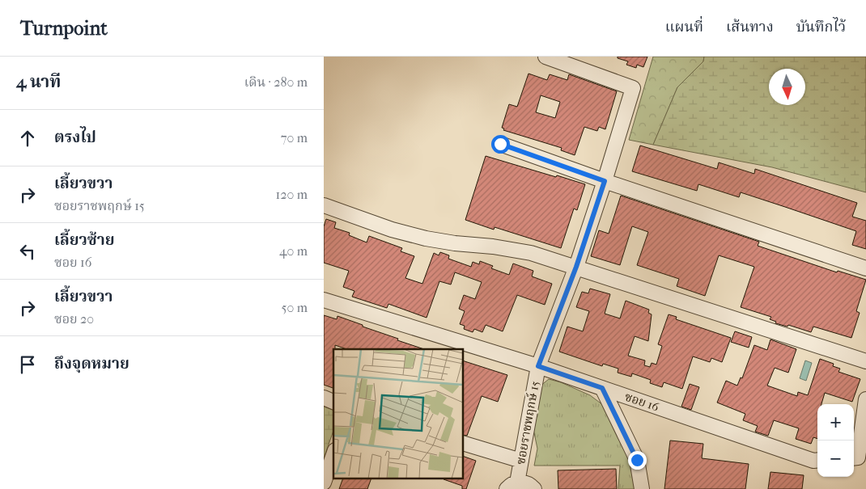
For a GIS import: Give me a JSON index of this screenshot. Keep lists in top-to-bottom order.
{
  "streets": {
    "street": ["ซอย 16", "ซอยราชพฤกษ์ 15"]
  },
  "crossings": [
    ["ซอย 16", "ซอยราชพฤกษ์ 15"]
  ],
  "north": "bottom",
  "page": {
    "header": "Turnpoint",
    "nav": ["แผนที่", "เส้นทาง", "บันทึกไว้"],
    "heading": ["4 นาที", "เดิน · 280 m"],
    "list": [
      ["ตรงไป", "70 m"],
      ["เลี้ยวขวา", "ซอยราชพฤกษ์ 15", "120 m"],
      ["เลี้ยวซ้าย", "ซอย 16", "40 m"],
      ["เลี้ยวขวา", "ซอย 20", "50 m"],
      "ถึงจุดหมาย"
    ],
    "map_buttons": ["+", "−"]
  }
}
